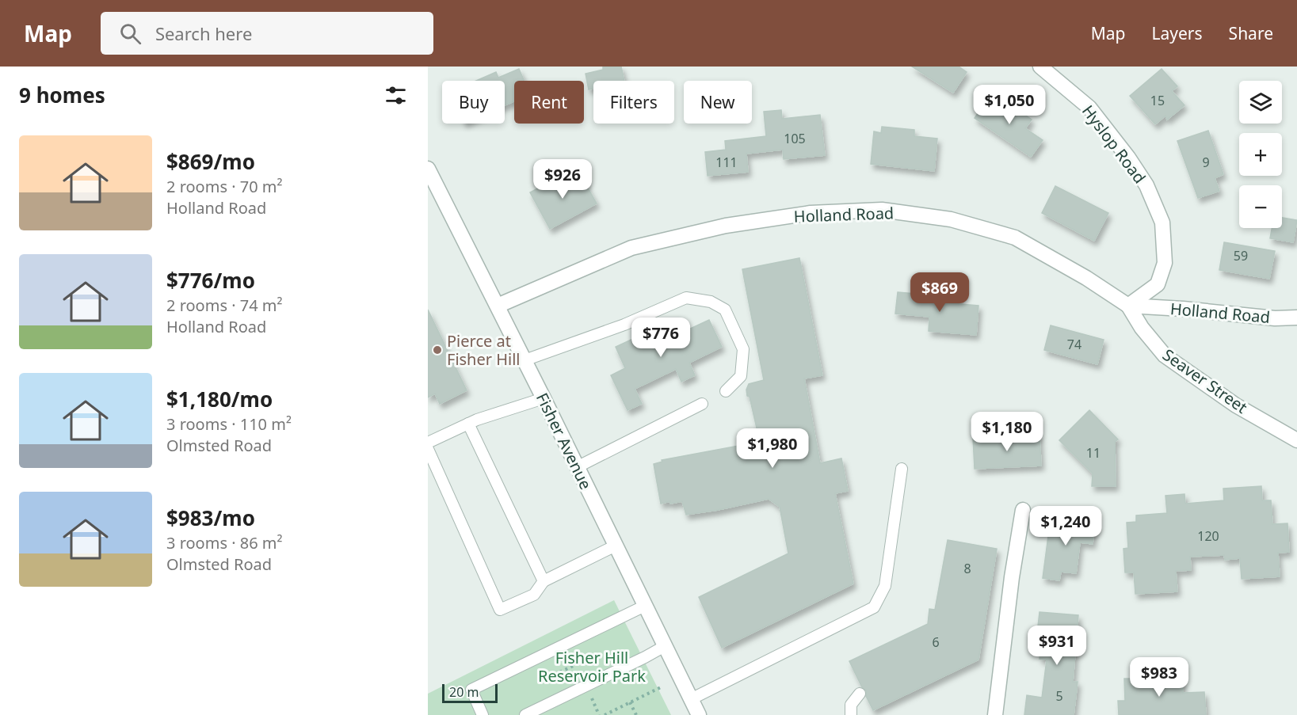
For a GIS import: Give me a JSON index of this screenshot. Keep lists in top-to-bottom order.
{
  "streets": {
    "street": [
      "Hyslop Road",
      "Holland Road",
      "Seaver Street",
      "Fisher Avenue"
    ]
  },
  "crossings": [
    ["Hyslop Road", "Holland Road"],
    ["Hyslop Road", "Seaver Street"],
    ["Holland Road", "Seaver Street"],
    ["Holland Road", "Fisher Avenue"]
  ],
  "parks": ["Fisher Hill Reservoir Park"],
  "places": ["Pierce at Fisher Hill"],
  "house_numbers": [
    "15",
    "105",
    "111",
    "9",
    "59",
    "74",
    "11",
    "120",
    "8",
    "6",
    "5"
  ],
  "scale_bar": "20 m",
  "page": {
    "header": "Map",
    "search": "Search here",
    "nav": ["Map", "Layers", "Share"],
    "heading": "9 homes",
    "map_buttons": ["+", "−"],
    "chip": [
      "Buy",
      "Rent",
      "Filters",
      "New"
    ],
    "price": [
      "$1,050",
      "$926",
      "$869",
      "$776",
      "$1,180",
      "$1,980",
      "$1,240",
      "$931",
      "$983"
    ],
    "list": [
      {
        "name": "$869/mo",
        "note": "2 rooms · 70 m² · Holland Road"
      },
      {
        "name": "$776/mo",
        "note": "2 rooms · 74 m² · Holland Road"
      },
      {
        "name": "$1,180/mo",
        "note": "3 rooms · 110 m² · Olmsted Road"
      },
      {
        "name": "$983/mo",
        "note": "3 rooms · 86 m² · Olmsted Road"
      }
    ],
    "scale": "20 m"
  }
}
